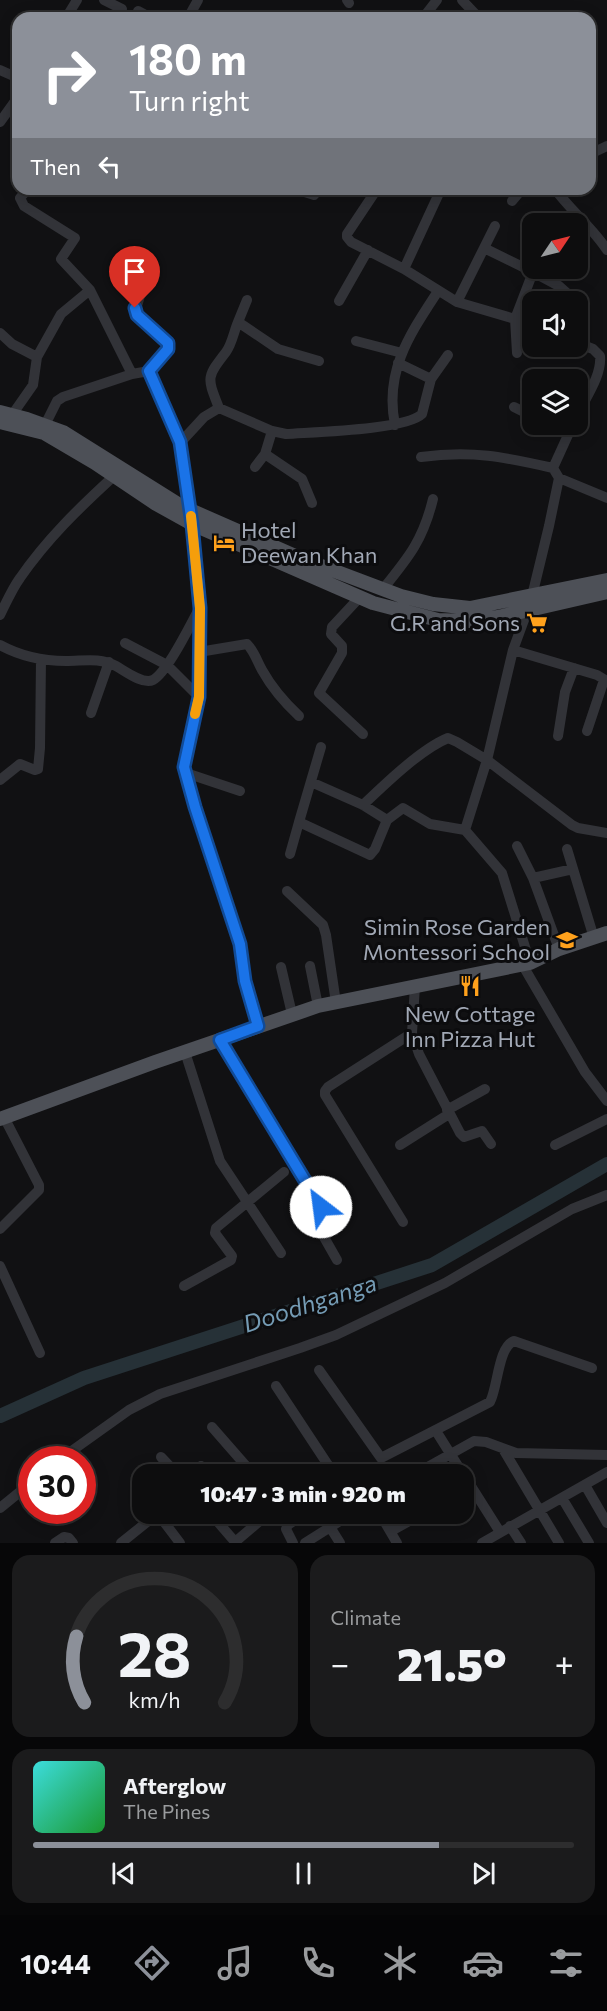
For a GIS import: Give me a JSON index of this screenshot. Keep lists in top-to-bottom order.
{
  "water": ["Doodhganga"],
  "places": {
    "hotel": ["Hotel Deewan Khan"],
    "supermarket": ["G.R and Sons"],
    "school or university": ["Simin Rose Garden Montessori School"],
    "restaurant": ["New Cottage Inn Pizza Hut"]
  },
  "north": "top right",
  "page": {
    "turn": ["180 m", "Turn right"],
    "then": "Then",
    "limit": "30",
    "trip": "10:47 · 3 min · 920 m",
    "tile": "Climate",
    "heat": ["−", "21.5°", "+"],
    "song": ["Afterglow", "The Pines"],
    "tabs": "10:44",
    "gauge": ["28", "km/h"]
  }
}
